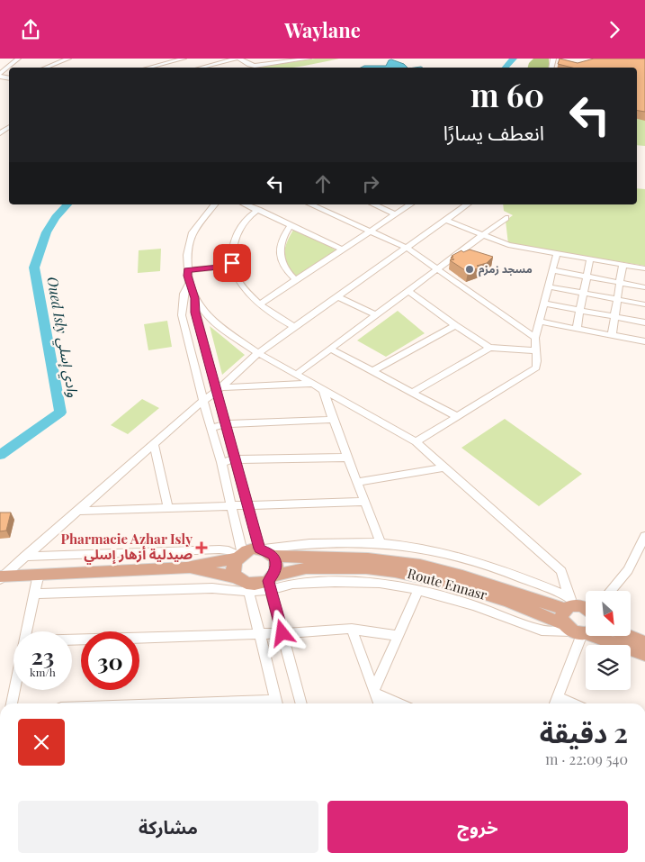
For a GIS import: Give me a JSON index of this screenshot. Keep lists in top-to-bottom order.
{
  "streets": {
    "main road": ["Route Ennasr"]
  },
  "water": ["Oued Isly وادي إسلي"],
  "places": {
    "other": ["مسجد زمزم"],
    "health": ["Pharmacie Azhar Isly صيدلية أزهار إسلي"]
  },
  "north": "bottom right",
  "page": {
    "header": "Waylane",
    "turn": ["60 m", "انعطف يسارًا"],
    "speed": "23 km/h",
    "limit": "30",
    "heading": ["2 دقيقة", "540 m · 22:09"],
    "buttons": ["خروج", "مشاركة"]
  }
}
